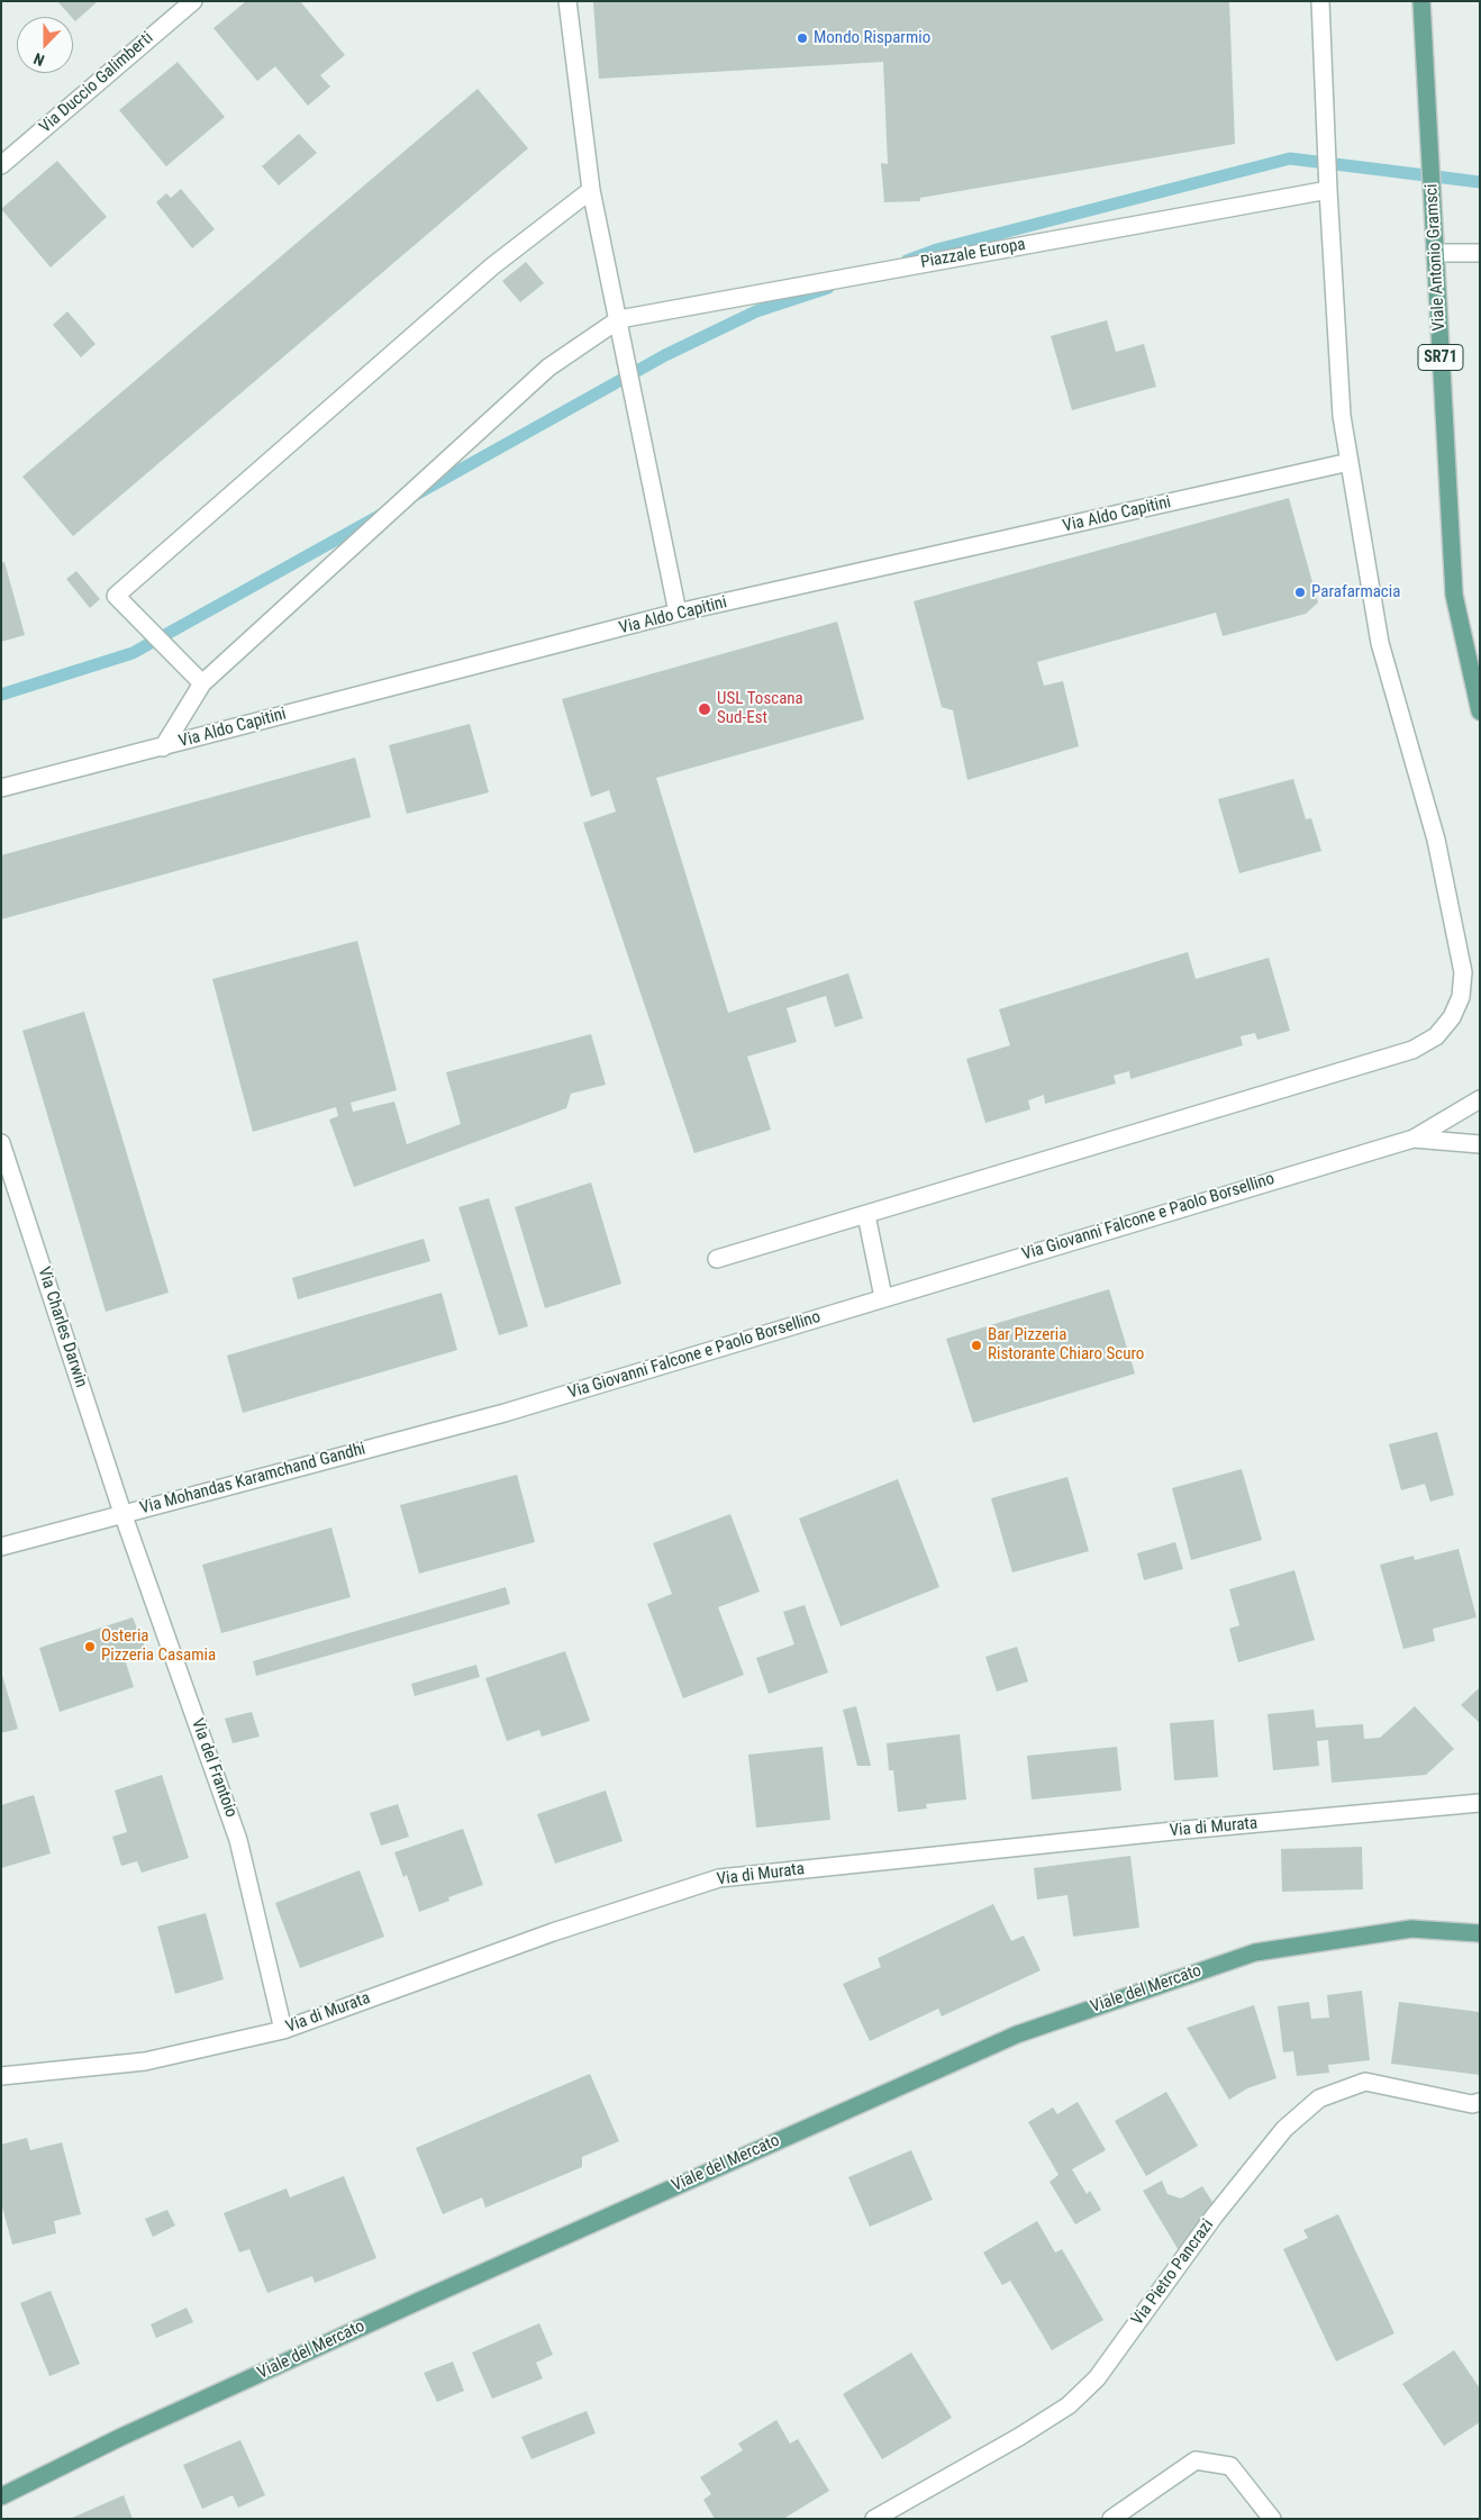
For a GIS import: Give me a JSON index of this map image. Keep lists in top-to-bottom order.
{
  "streets": {
    "main road": ["Viale Antonio Gramsci", "SR71", "Viale del Mercato"],
    "street": [
      "Via Duccio Galimberti",
      "Piazzale Europa",
      "Via Aldo Capitini",
      "Via Giovanni Falcone e Paolo Borsellino",
      "Via Charles Darwin",
      "Via Mohandas Karamchand Gandhi",
      "Via del Frantoio",
      "Via di Murata",
      "Via Pietro Pancrazi"
    ]
  },
  "crossings": [
    ["Via Giovanni Falcone e Paolo Borsellino", "Via Mohandas Karamchand Gandhi"],
    ["Via Charles Darwin", "Via Mohandas Karamchand Gandhi"],
    ["Via Charles Darwin", "Via del Frantoio"],
    ["Via Mohandas Karamchand Gandhi", "Via del Frantoio"],
    ["Via del Frantoio", "Via di Murata"]
  ],
  "places": [
    "Mondo Risparmio",
    "Parafarmacia",
    "USL Toscana Sud-Est",
    "Bar Pizzeria Ristorante Chiaro Scuro",
    "Osteria Pizzeria Casamia"
  ],
  "north": "bottom"
}
